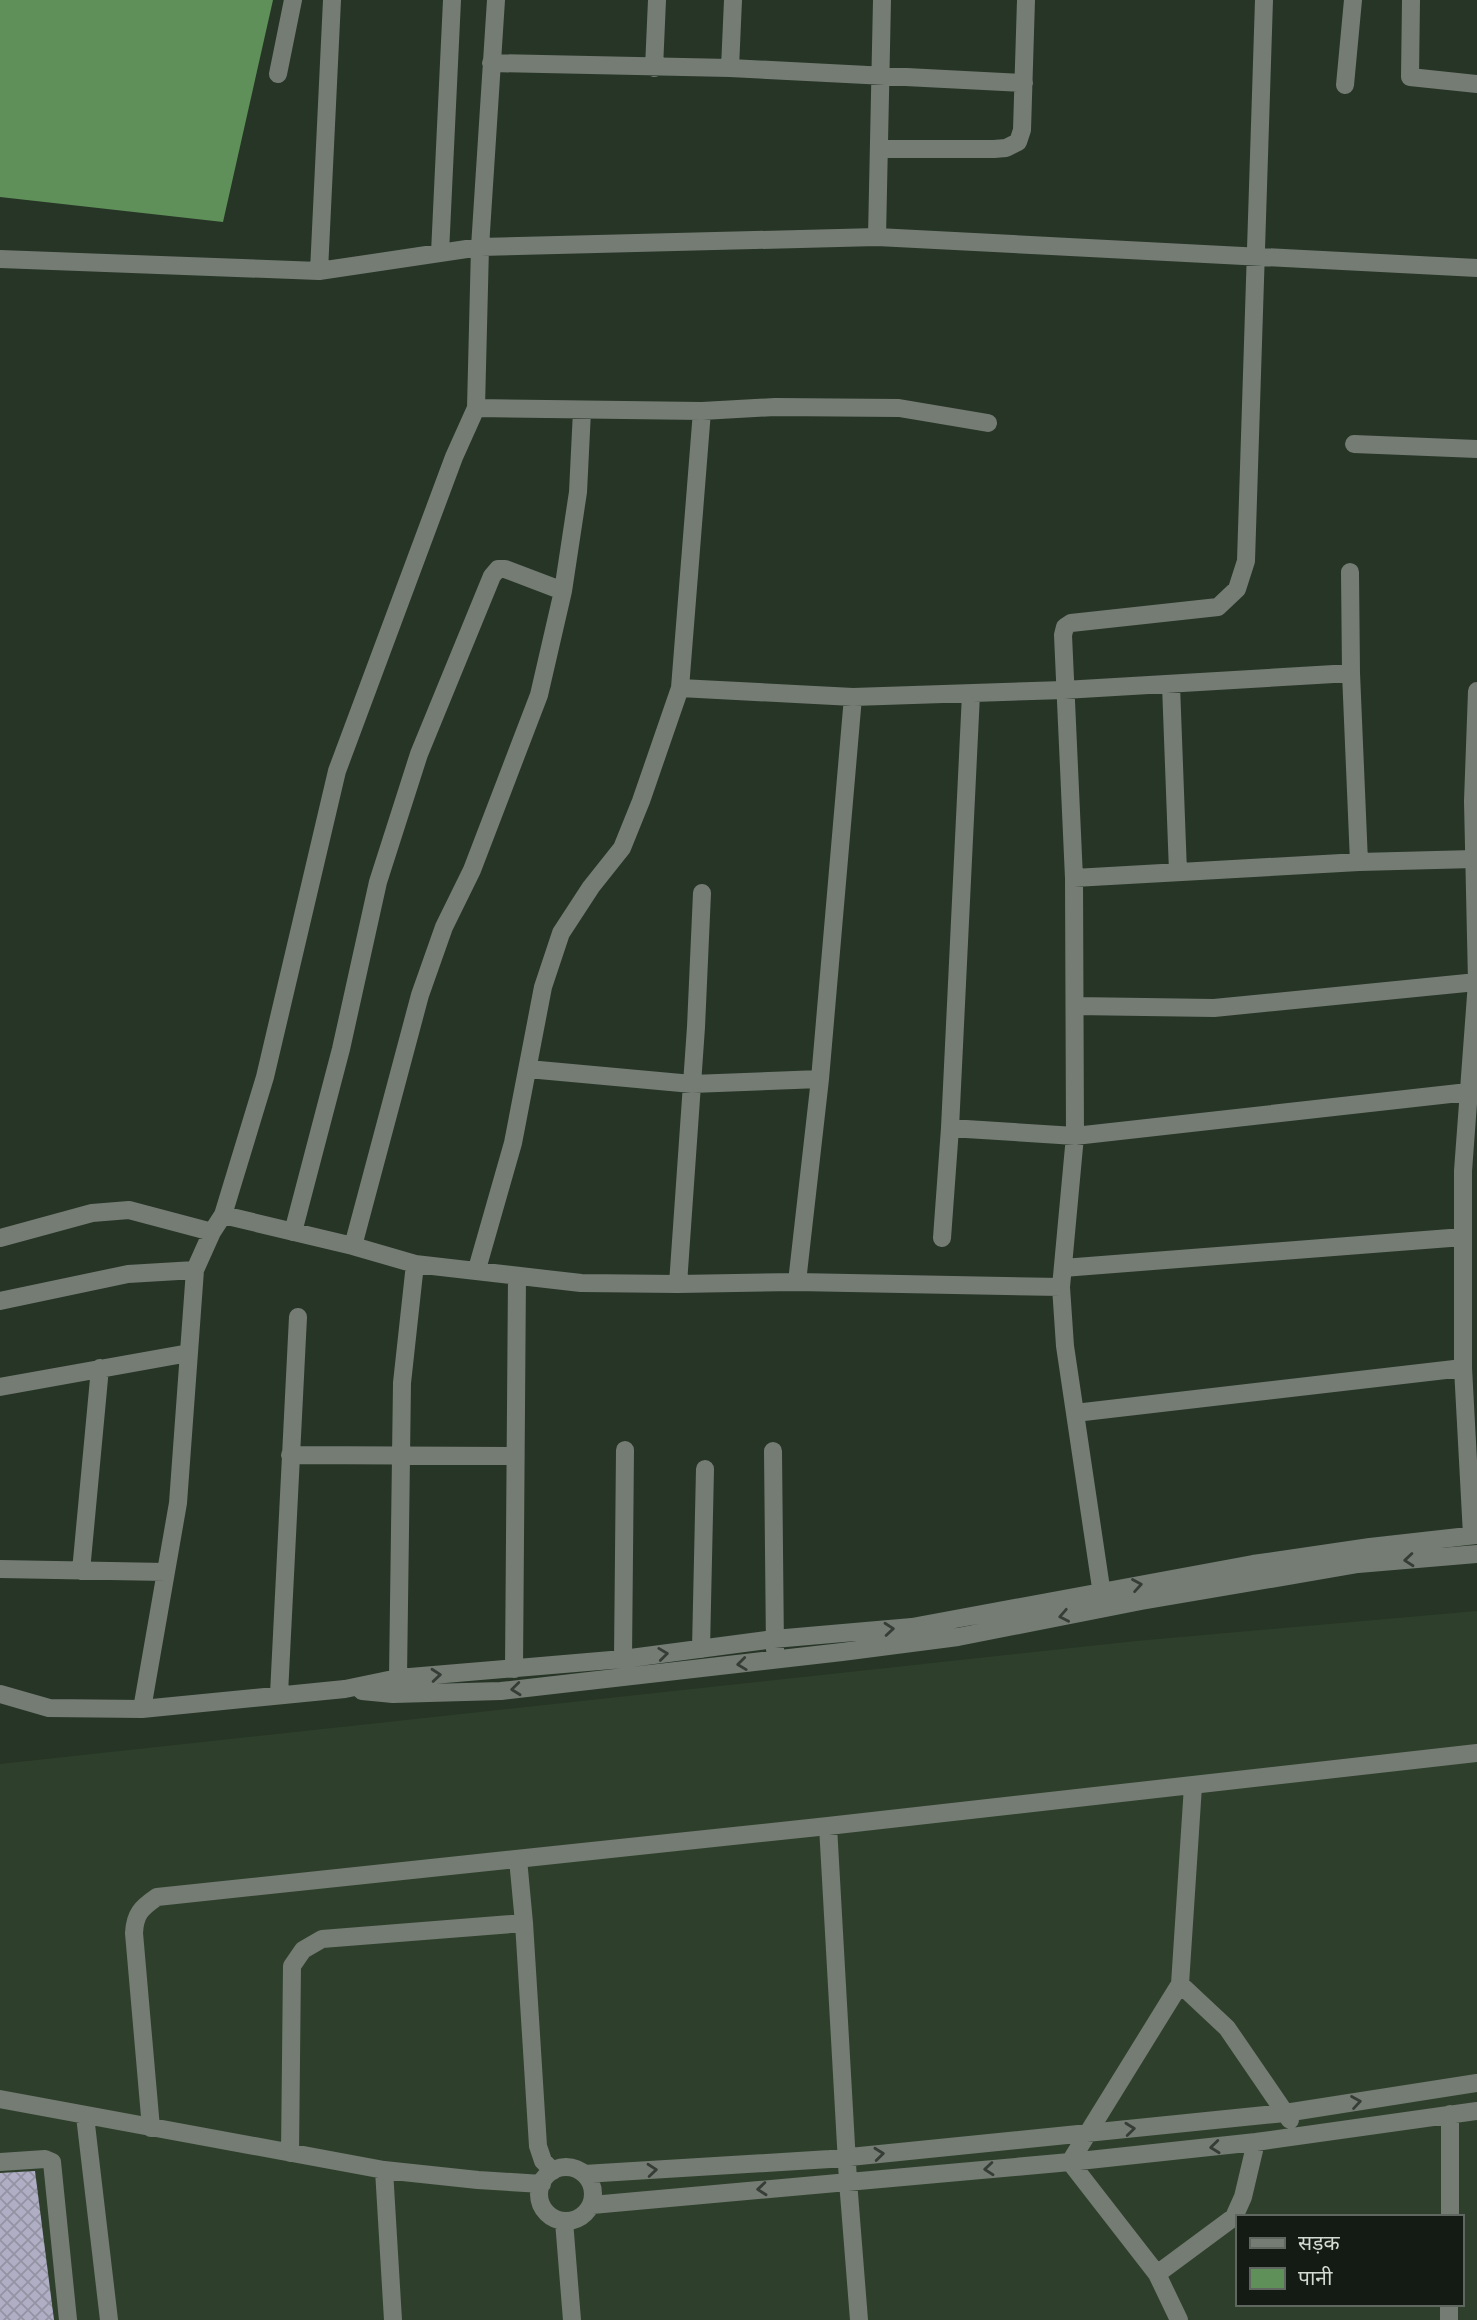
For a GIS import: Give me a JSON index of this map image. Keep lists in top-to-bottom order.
{
  "legend": ["सड़क", "पानी"]
}
